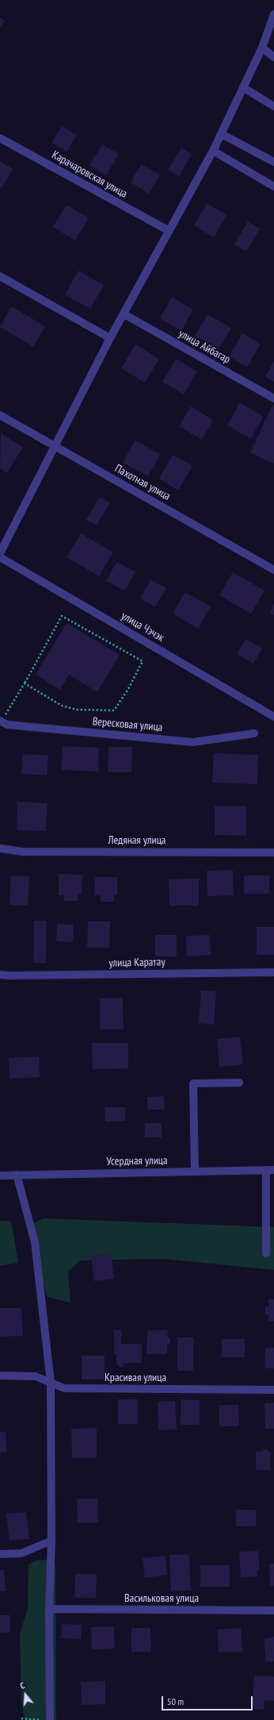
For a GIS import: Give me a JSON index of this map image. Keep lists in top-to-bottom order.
{
  "streets": {
    "street": [
      "Карачаровская улица",
      "улица Айбагар",
      "Пахотная улица",
      "улица Чэчэк",
      "Вересковая улица",
      "Ледяная улица",
      "улица Каратау",
      "Усердная улица",
      "Красивая улица",
      "Васильковая улица"
    ]
  },
  "scale_bar": "50 m",
  "north": "top"
}
